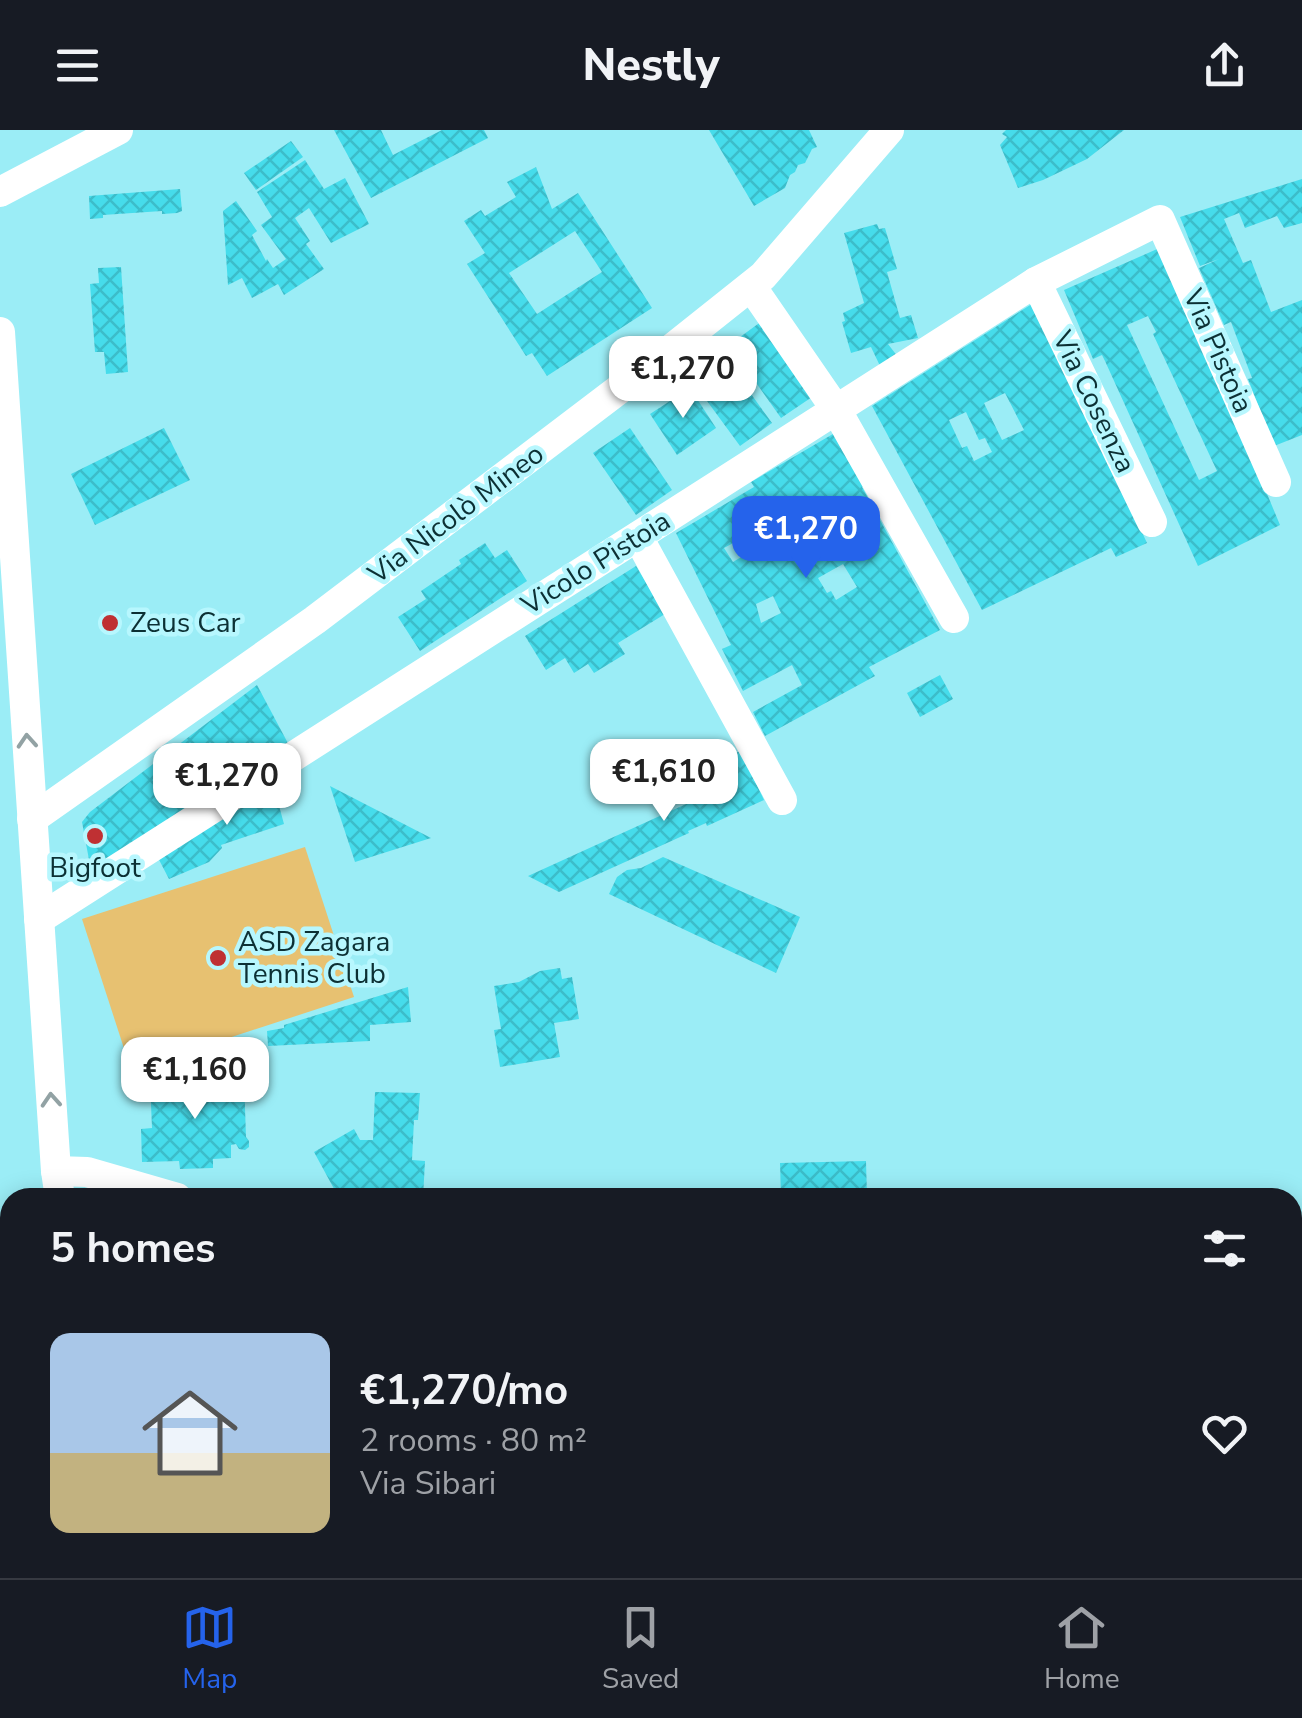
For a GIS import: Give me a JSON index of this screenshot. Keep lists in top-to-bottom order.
{
  "streets": {
    "street": [
      "Via Pistoia",
      "Via Cosenza",
      "Via Nicolò Mineo",
      "Vicolo Pistoia"
    ]
  },
  "crossings": [
    ["Via Pistoia", "Vicolo Pistoia"],
    ["Via Cosenza", "Vicolo Pistoia"]
  ],
  "places": ["Zeus Car", "Bigfoot", "ASD Zagara Tennis Club"],
  "page": {
    "header": "Nestly",
    "price": [
      "€1,270",
      "€1,270",
      "€1,610",
      "€1,270",
      "€1,160"
    ],
    "heading": "5 homes",
    "list": [
      {
        "name": "€1,270/mo",
        "note": "2 rooms · 80 m² · Via Sibari"
      }
    ],
    "tabs": ["Map", "Saved", "Home"]
  }
}
